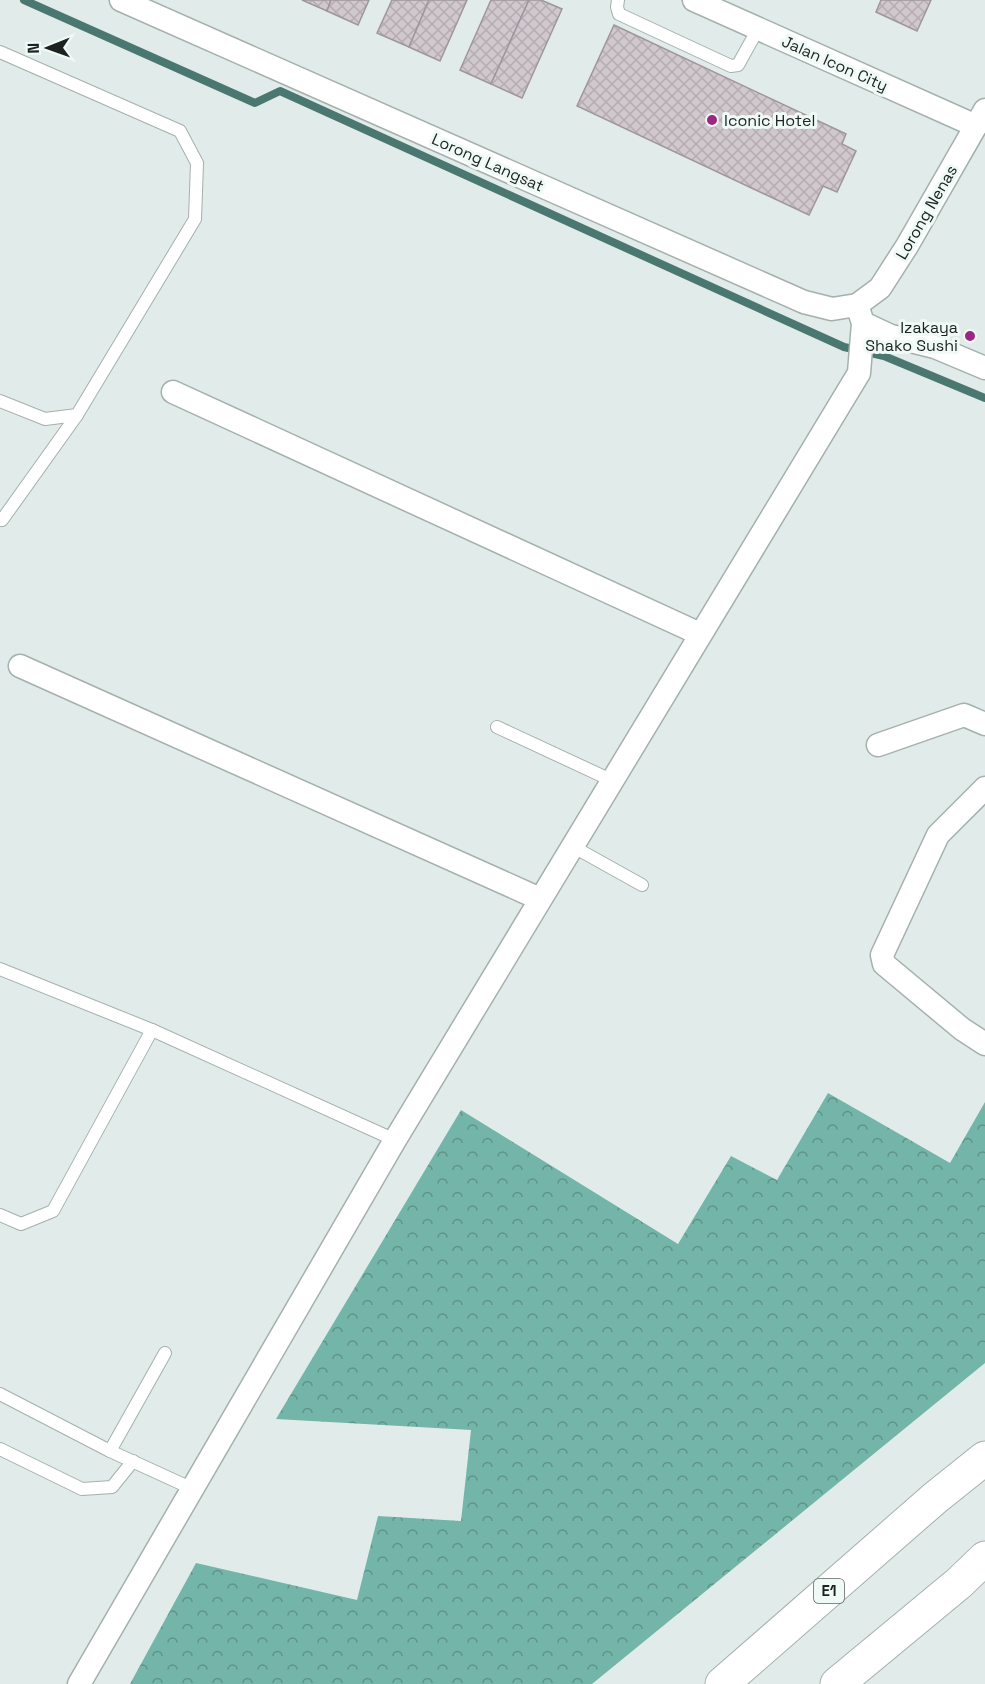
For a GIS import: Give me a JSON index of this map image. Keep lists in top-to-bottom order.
{
  "streets": {
    "highway": ["E1"],
    "street": ["Jalan Icon City", "Lorong Langsat", "Lorong Nenas"]
  },
  "crossings": [
    ["Jalan Icon City", "Lorong Nenas"],
    ["Lorong Langsat", "Lorong Nenas"]
  ],
  "places": ["Iconic Hotel", "Izakaya Shako Sushi"],
  "north": "left"
}
